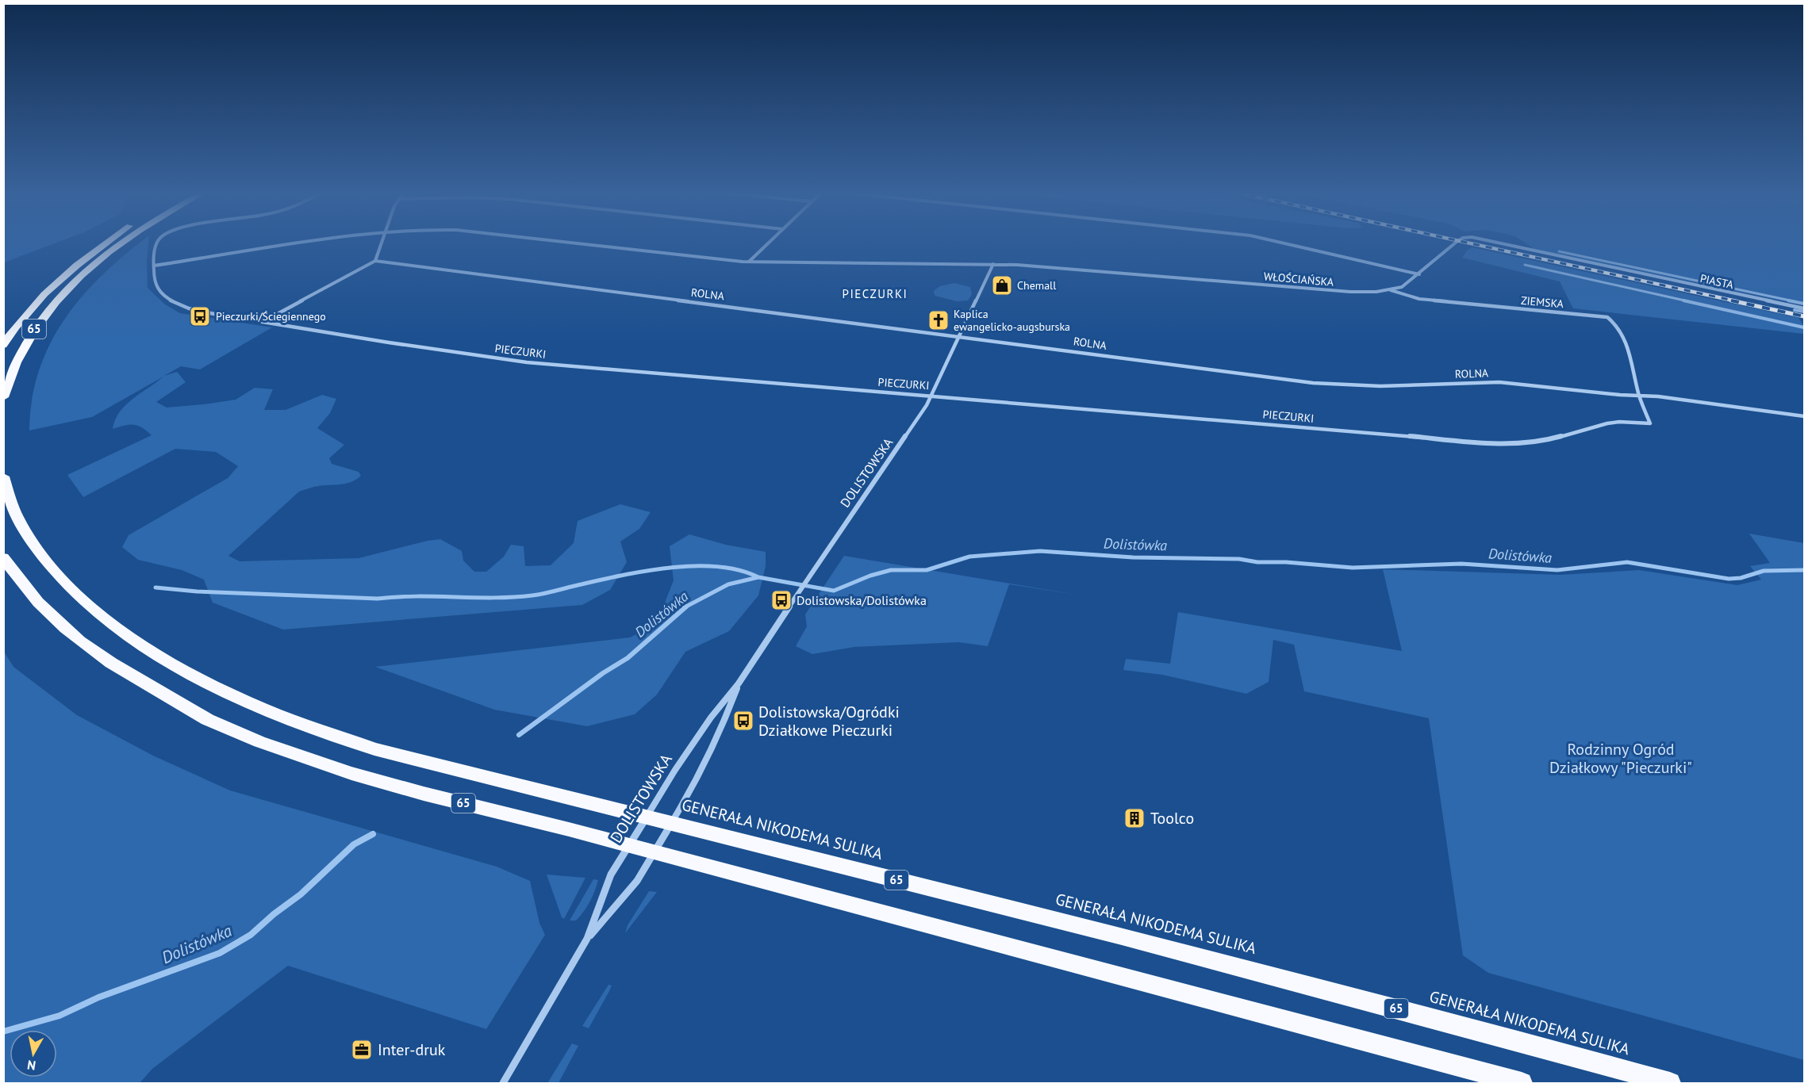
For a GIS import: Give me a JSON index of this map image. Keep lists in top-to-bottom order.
{
  "streets": {
    "highway": ["65", "GENERAŁA NIKODEMA SULIKA"],
    "street": [
      "WŁOŚCIAŃSKA",
      "PIASTA",
      "ROLNA",
      "ZIEMSKA",
      "PIECZURKI",
      "DOLISTOWSKA"
    ]
  },
  "crossings": [
    ["WŁOŚCIAŃSKA", "ZIEMSKA"],
    ["WŁOŚCIAŃSKA", "PIECZURKI"],
    ["WŁOŚCIAŃSKA", "DOLISTOWSKA"],
    ["ROLNA", "ZIEMSKA"],
    ["ROLNA", "PIECZURKI"],
    ["ROLNA", "DOLISTOWSKA"],
    ["ZIEMSKA", "PIECZURKI"],
    ["65", "DOLISTOWSKA"],
    ["PIECZURKI", "DOLISTOWSKA"],
    ["DOLISTOWSKA", "GENERAŁA NIKODEMA SULIKA"]
  ],
  "districts": ["PIECZURKI"],
  "water": ["Dolistówka"],
  "parks": ["Rodzinny Ogród Działkowy \"Pieczurki\""],
  "places": {
    "shop": ["Chemall"],
    "bus stop": ["Pieczurki/Ściegiennego", "Dolistowska/Dolistówka", "Dolistowska/Ogródki Działkowe Pieczurki"],
    "church": ["Kaplica ewangelicko-augsburska"],
    "building": ["Toolco"],
    "office": ["Inter-druk"]
  },
  "north": "bottom"
}
